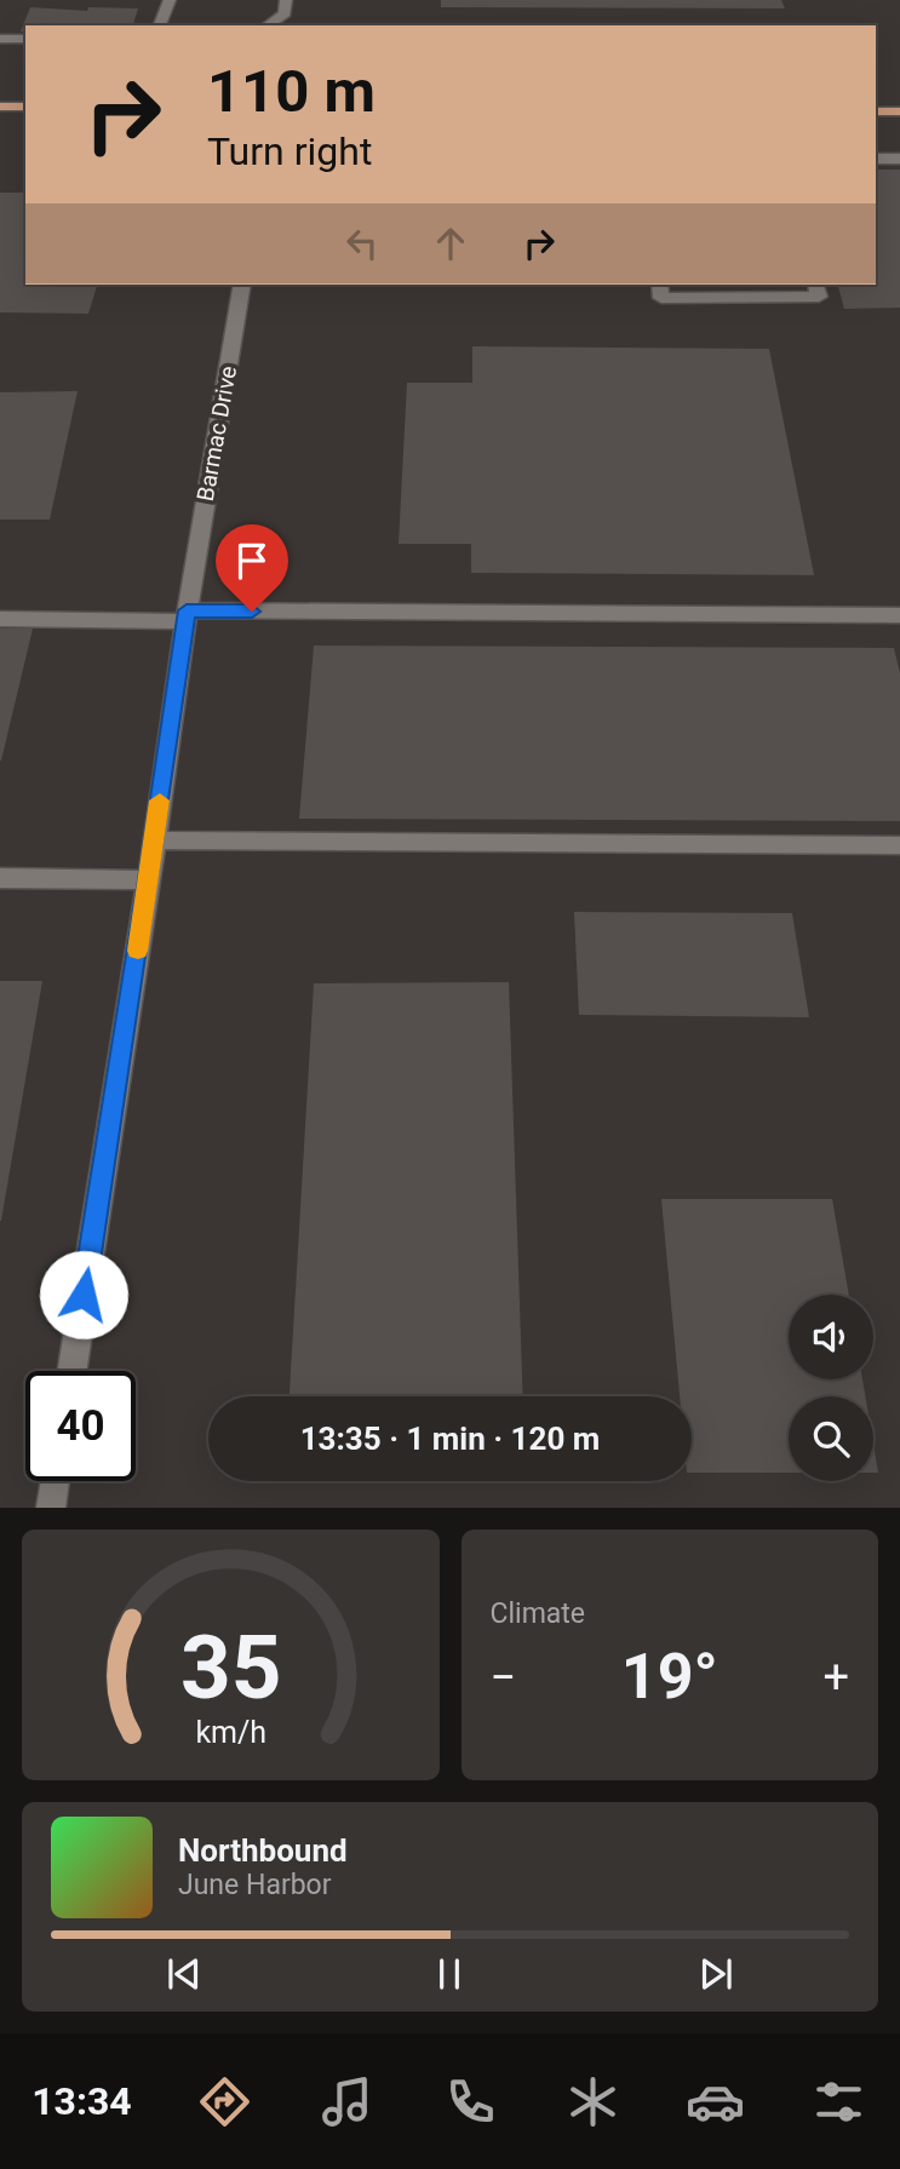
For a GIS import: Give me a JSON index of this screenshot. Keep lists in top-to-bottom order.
{
  "streets": {
    "street": ["Barmac Drive"]
  },
  "page": {
    "turn": ["110 m", "Turn right"],
    "limit": "40",
    "trip": "13:35 · 1 min · 120 m",
    "tile": "Climate",
    "heat": ["−", "19°", "+"],
    "song": ["Northbound", "June Harbor"],
    "tabs": "13:34",
    "gauge": ["35", "km/h"]
  }
}
